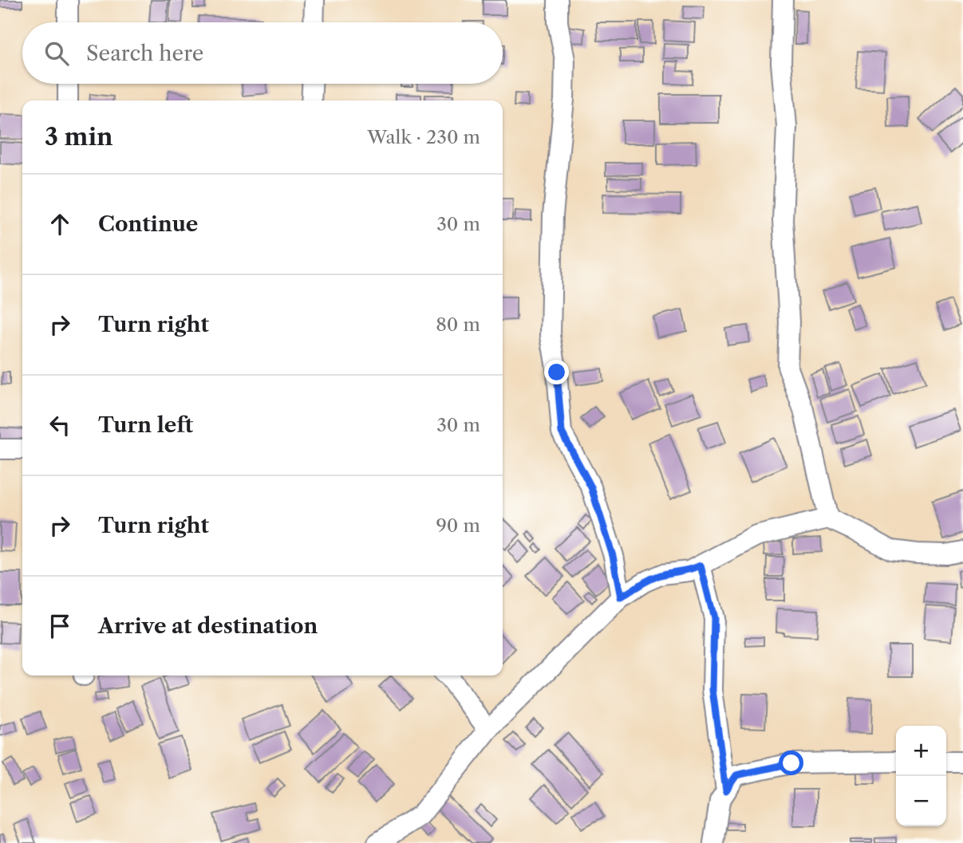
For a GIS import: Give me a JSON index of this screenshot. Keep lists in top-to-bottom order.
{
  "page": {
    "search": "Search here",
    "heading": ["3 min", "Walk · 230 m"],
    "list": [
      ["Continue", "30 m"],
      ["Turn right", "80 m"],
      ["Turn left", "30 m"],
      ["Turn right", "90 m"],
      "Arrive at destination"
    ],
    "map_buttons": ["+", "−"]
  }
}
